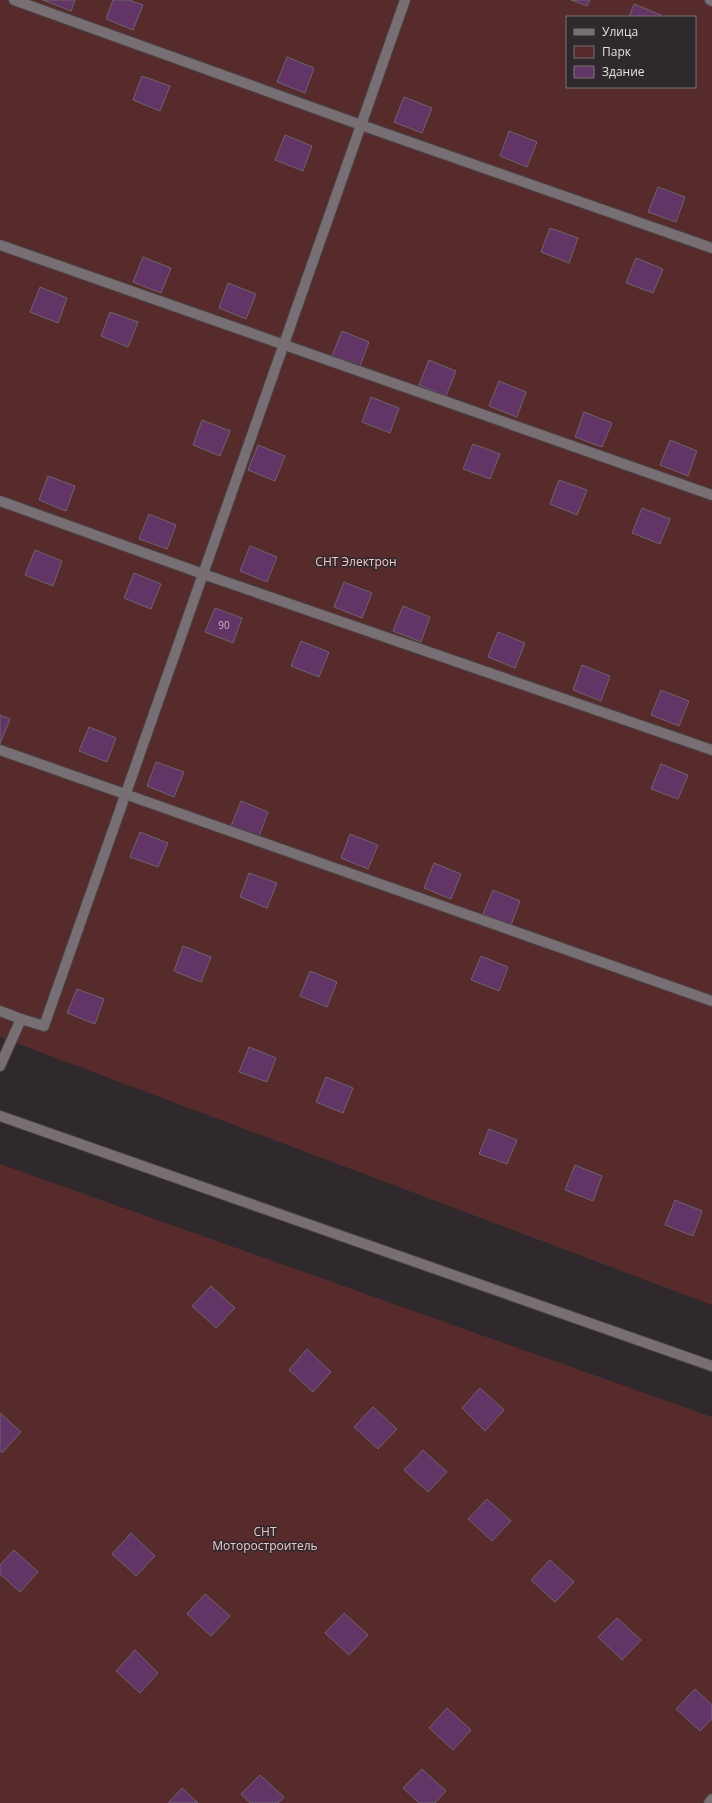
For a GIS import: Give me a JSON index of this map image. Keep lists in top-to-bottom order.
{
  "parks": ["СНТ Электрон", "СНТ Моторостроитель"],
  "house_numbers": ["90"],
  "legend": ["Улица", "Парк", "Здание"]
}
